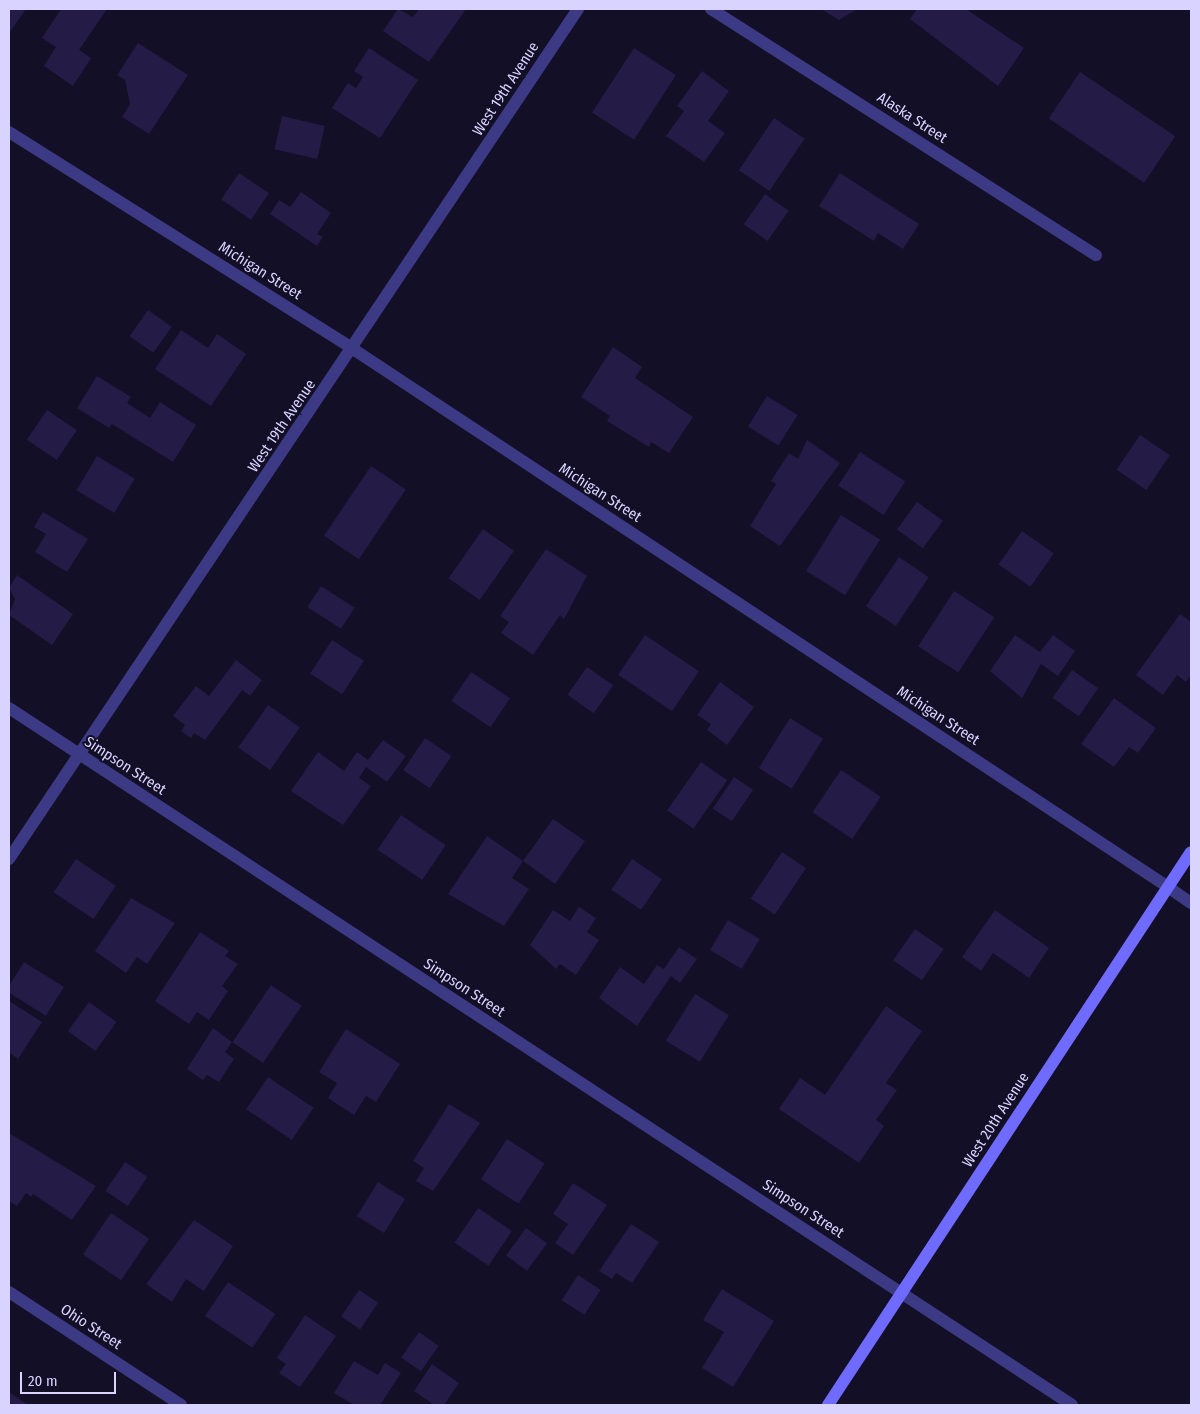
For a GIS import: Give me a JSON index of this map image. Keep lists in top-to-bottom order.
{
  "streets": {
    "main road": ["West 20th Avenue"],
    "street": [
      "West 19th Avenue",
      "Alaska Street",
      "Michigan Street",
      "Simpson Street",
      "Ohio Street"
    ]
  },
  "crossings": [
    ["West 19th Avenue", "Michigan Street"],
    ["West 19th Avenue", "Simpson Street"],
    ["Michigan Street", "West 20th Avenue"],
    ["Simpson Street", "West 20th Avenue"]
  ],
  "scale_bar": "20 m"
}
